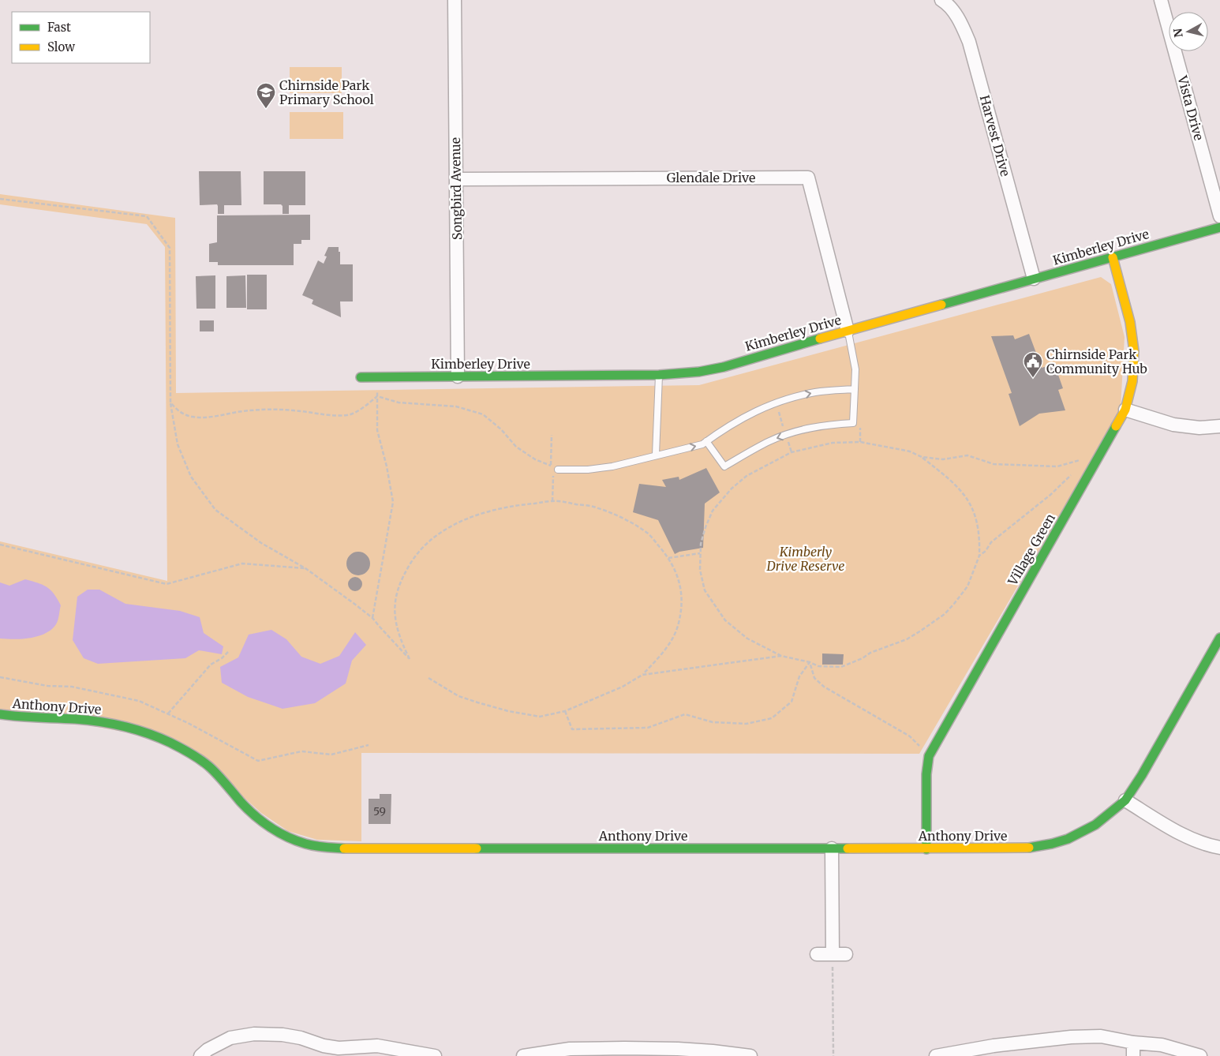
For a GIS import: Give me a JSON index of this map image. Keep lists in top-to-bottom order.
{
  "streets": {
    "street": [
      "Vista Drive",
      "Harvest Drive",
      "Glendale Drive",
      "Songbird Avenue",
      "Kimberley Drive",
      "Village Green",
      "Anthony Drive"
    ]
  },
  "crossings": [
    ["Harvest Drive", "Kimberley Drive"],
    ["Glendale Drive", "Songbird Avenue"],
    ["Glendale Drive", "Kimberley Drive"],
    ["Songbird Avenue", "Kimberley Drive"],
    ["Kimberley Drive", "Village Green"],
    ["Village Green", "Anthony Drive"]
  ],
  "parks": ["Kimberly Drive Reserve"],
  "places": {
    "school or university": ["Chirnside Park Primary School"],
    "public building": ["Chirnside Park Community Hub"]
  },
  "house_numbers": ["59"],
  "legend": ["Fast", "Slow"],
  "north": "left"
}
